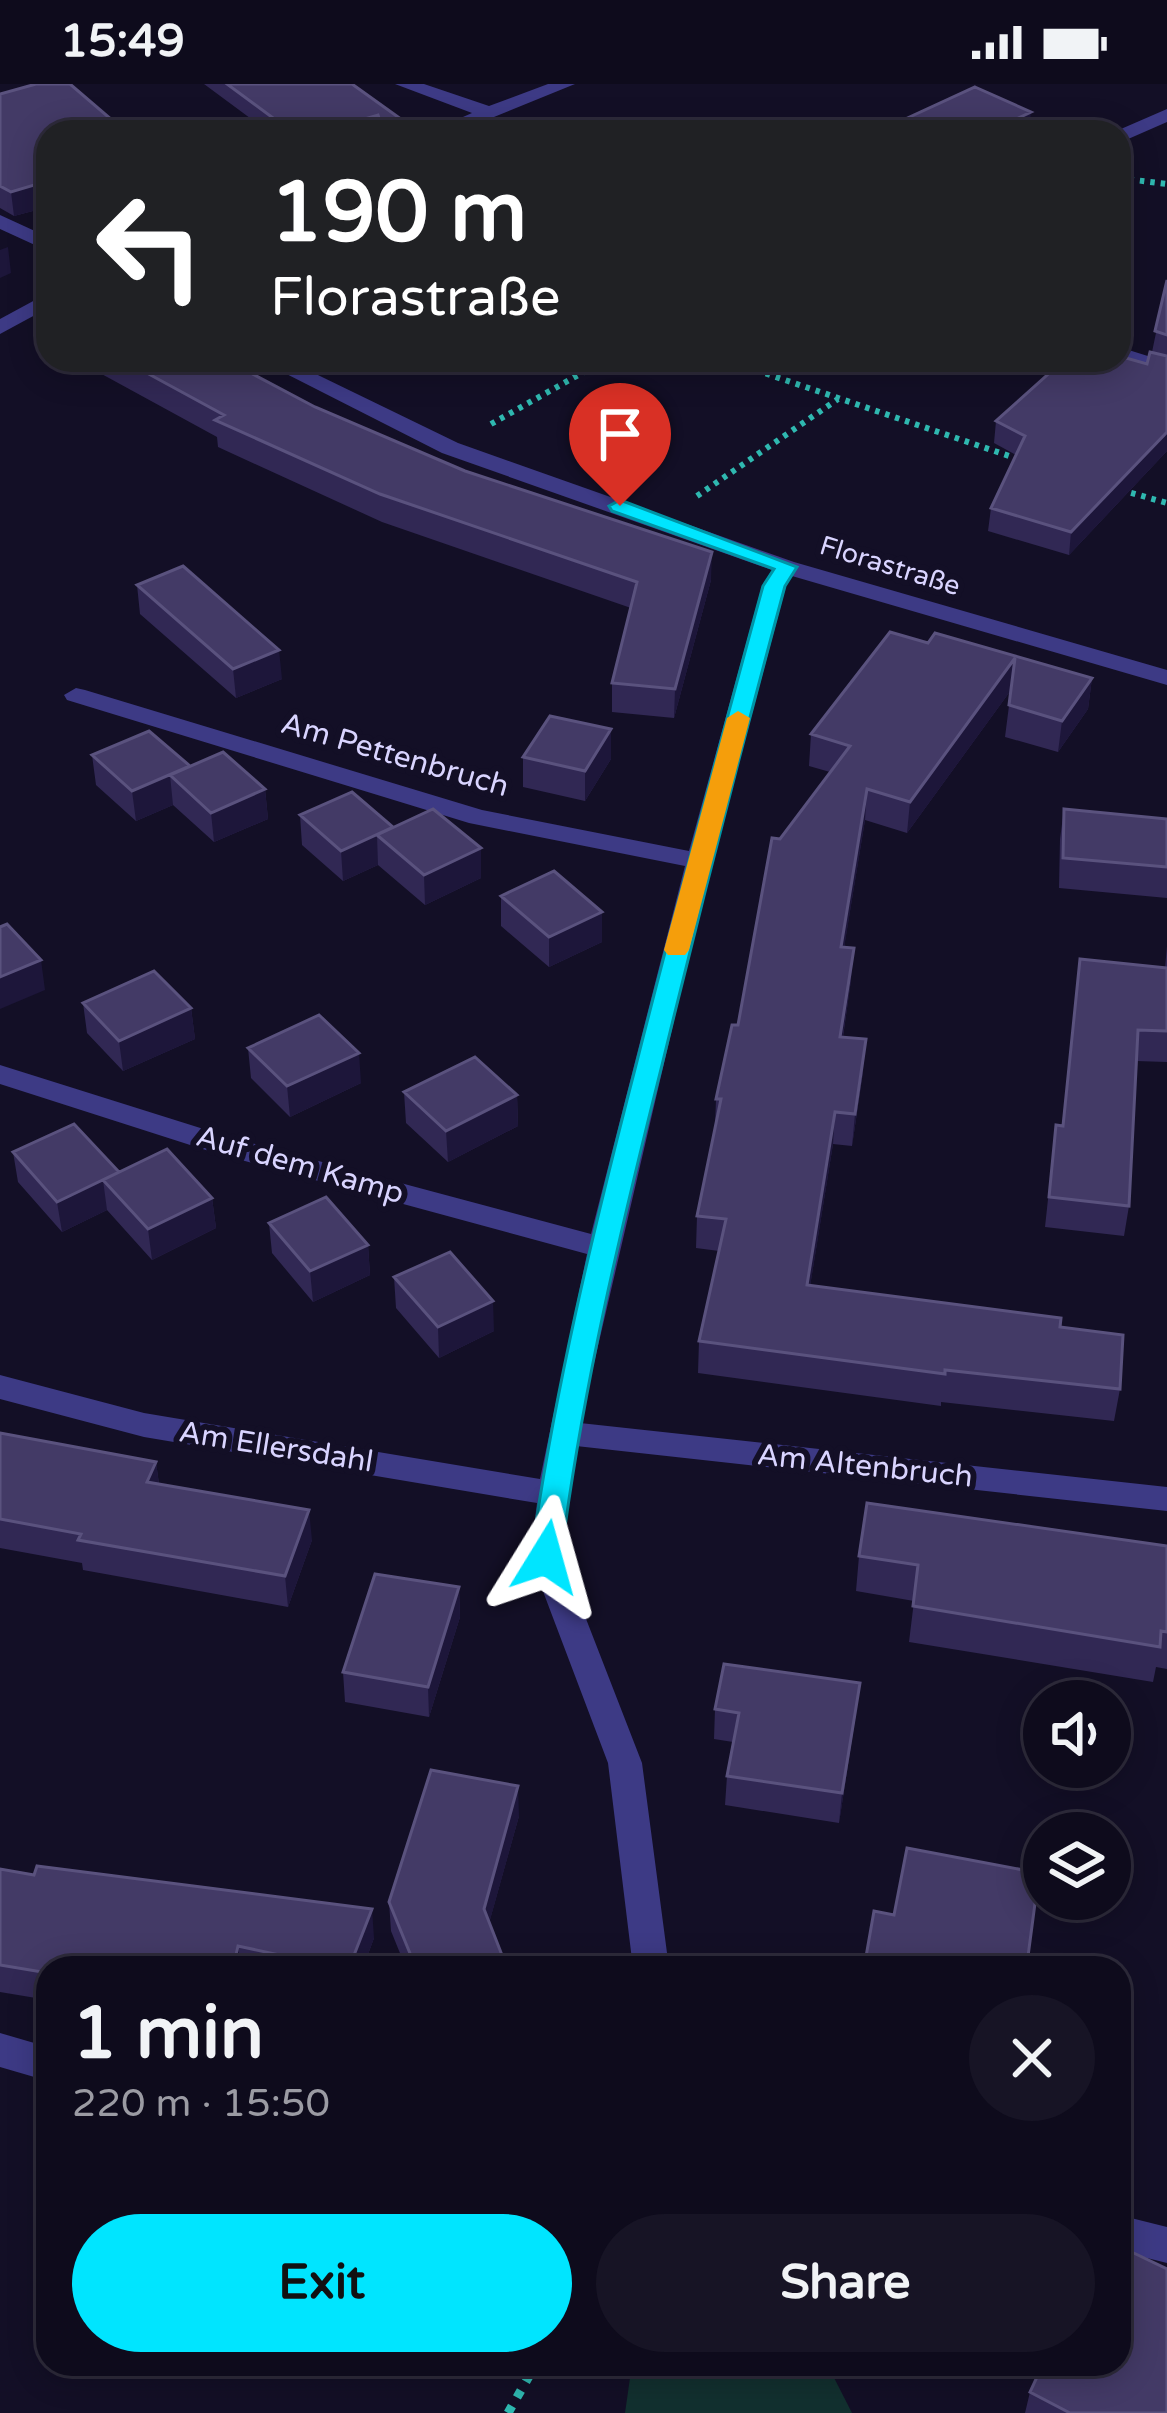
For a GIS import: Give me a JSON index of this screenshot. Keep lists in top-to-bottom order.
{
  "streets": {
    "street": [
      "Florastraße",
      "Am Pettenbruch",
      "Auf dem Kamp",
      "Am Ellersdahl",
      "Am Altenbruch"
    ]
  },
  "page": {
    "status": "15:49",
    "turn": ["190 m", "Florastraße"],
    "heading": ["1 min", "220 m · 15:50"],
    "buttons": ["Exit", "Share"]
  }
}
